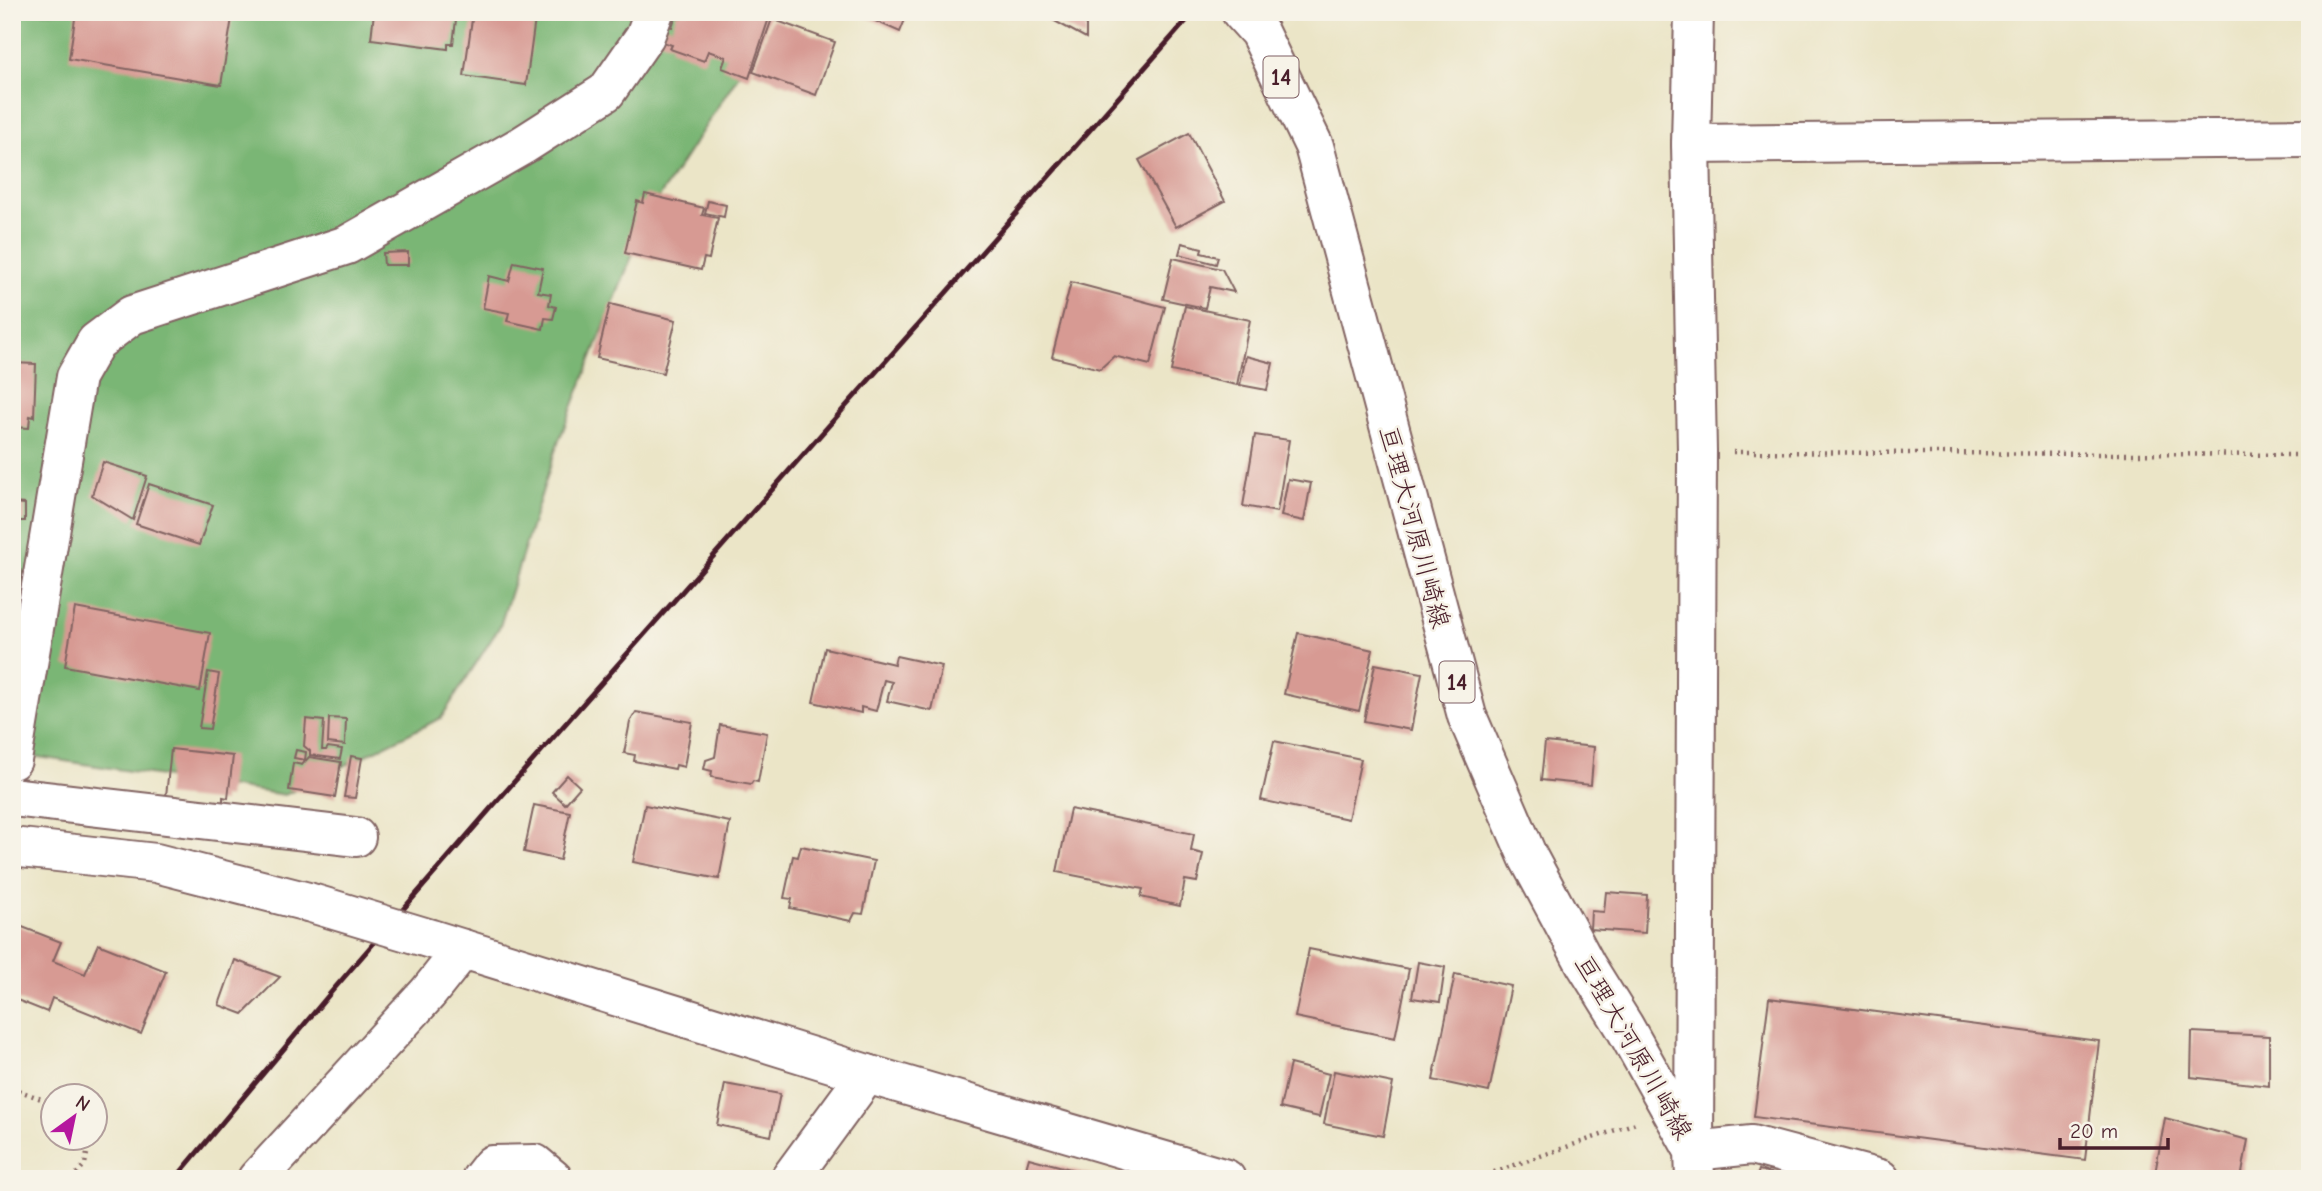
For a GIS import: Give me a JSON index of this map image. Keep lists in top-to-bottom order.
{
  "streets": {
    "street": ["14", "亘理大河原川崎線"]
  },
  "scale_bar": "20 m",
  "north": "top right"
}
